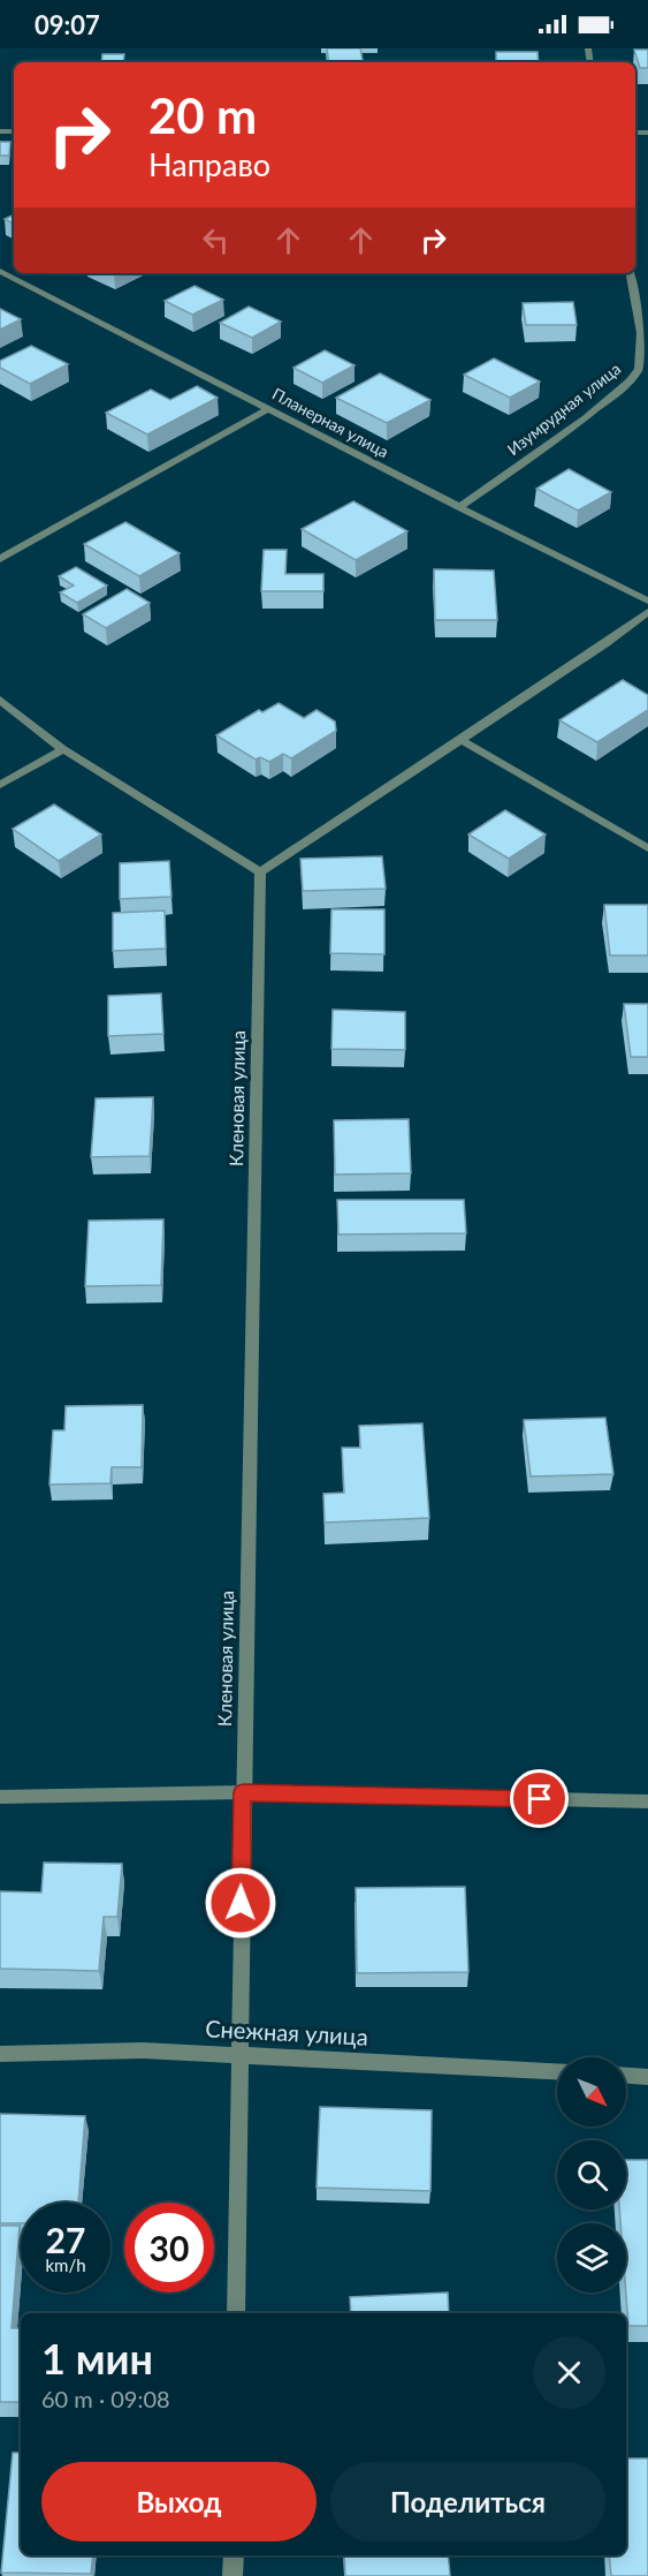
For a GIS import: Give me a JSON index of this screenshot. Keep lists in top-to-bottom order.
{
  "streets": {
    "street": [
      "Изумрудная улица",
      "Планерная улица",
      "Кленовая улица",
      "Снежная улица"
    ]
  },
  "crossings": [
    ["Изумрудная улица", "Планерная улица"],
    ["Кленовая улица", "Снежная улица"]
  ],
  "north": "bottom right",
  "page": {
    "status": "09:07",
    "turn": ["20 m", "Направо"],
    "speed": "27 km/h",
    "limit": "30",
    "heading": ["1 мин", "60 m · 09:08"],
    "buttons": ["Выход", "Поделиться"]
  }
}
